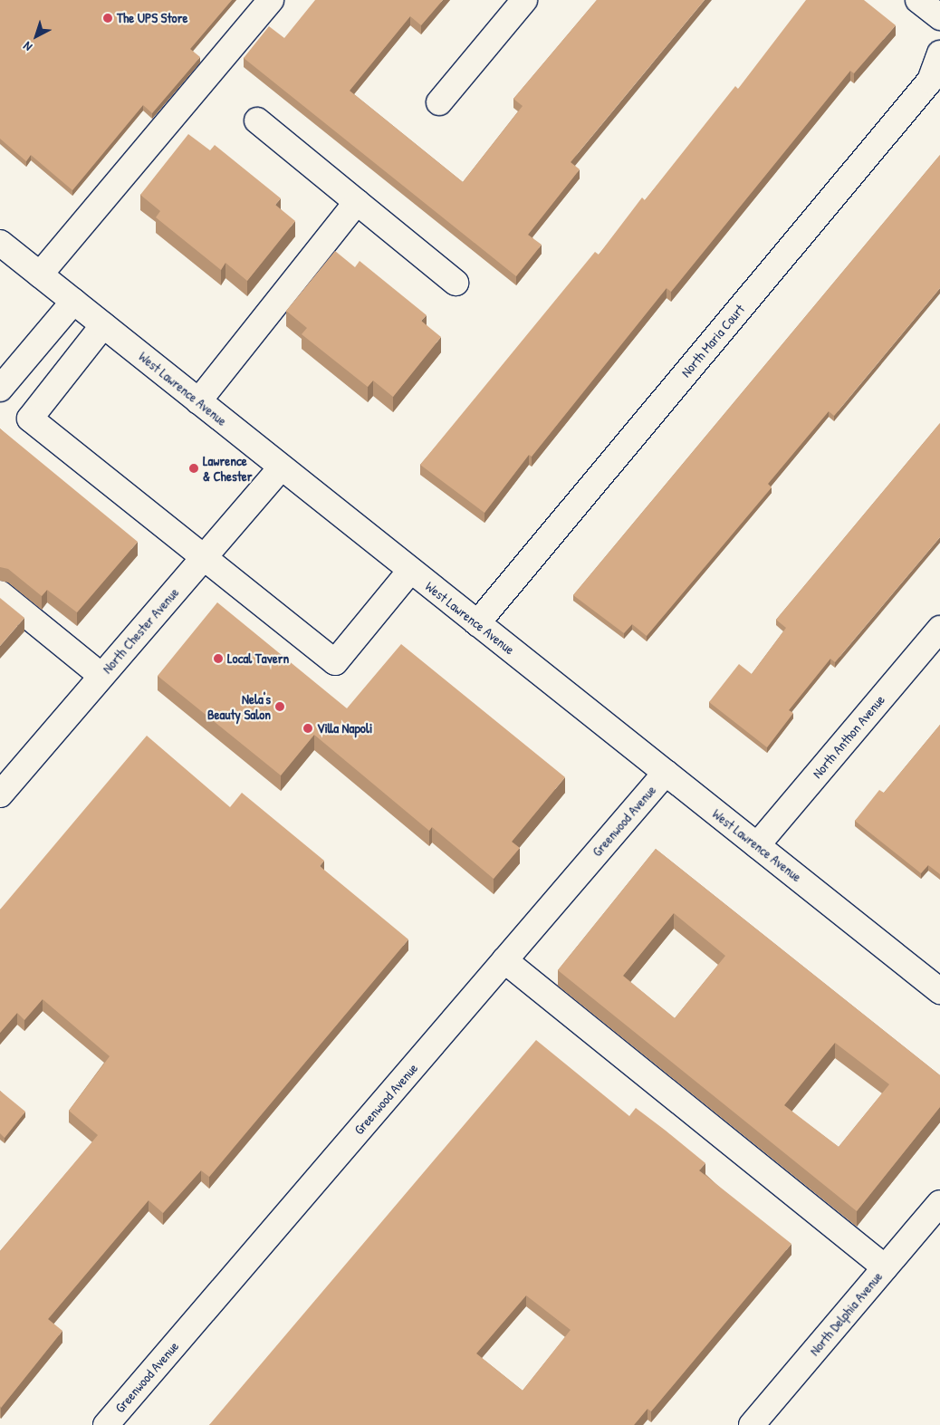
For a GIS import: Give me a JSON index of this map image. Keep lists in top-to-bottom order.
{
  "streets": {
    "street": [
      "North Maria Court",
      "West Lawrence Avenue",
      "North Chester Avenue",
      "North Anthon Avenue",
      "Greenwood Avenue",
      "North Delphia Avenue"
    ]
  },
  "crossings": [
    ["North Maria Court", "West Lawrence Avenue"],
    ["West Lawrence Avenue", "North Chester Avenue"],
    ["West Lawrence Avenue", "North Anthon Avenue"],
    ["West Lawrence Avenue", "Greenwood Avenue"]
  ],
  "places": [
    "The UPS Store",
    "Lawrence & Chester",
    "Local Tavern",
    "Nela's Beauty Salon",
    "Villa Napoli"
  ],
  "north": "bottom left"
}
